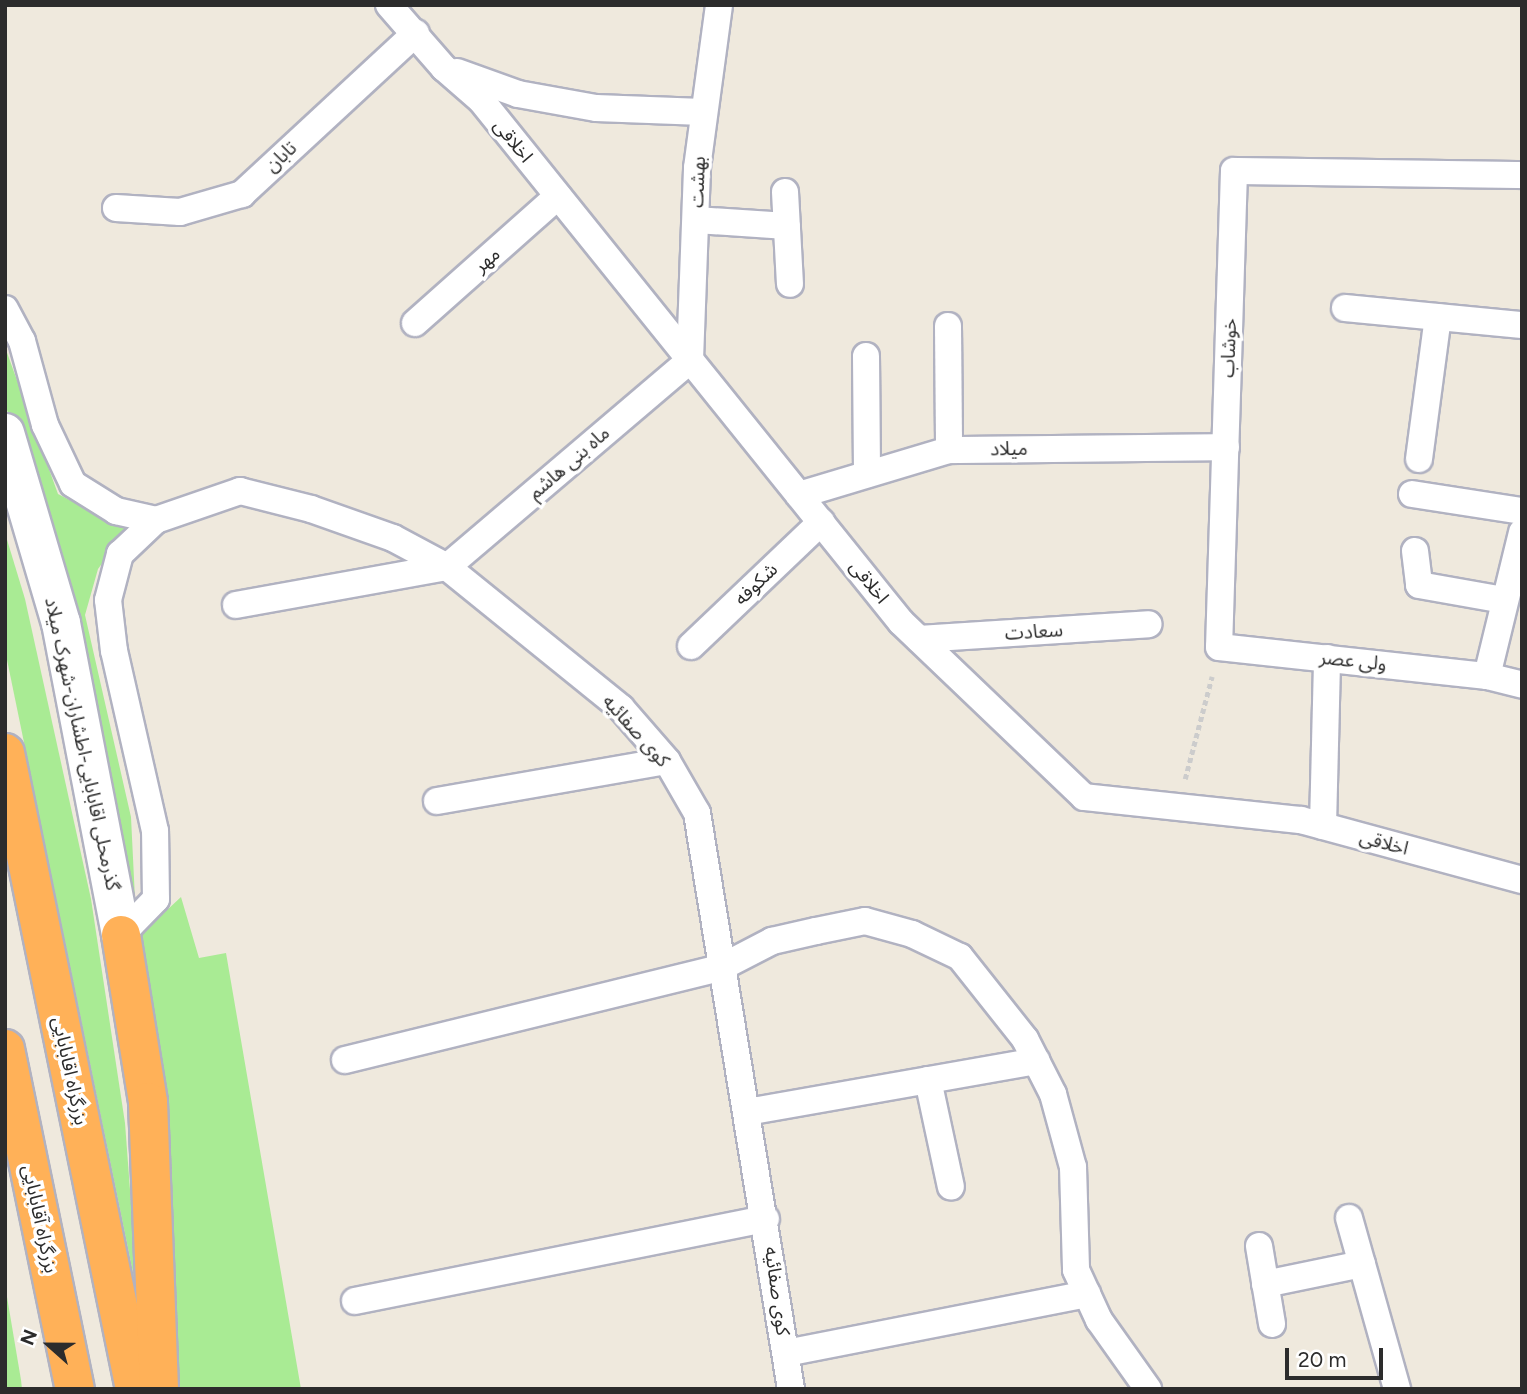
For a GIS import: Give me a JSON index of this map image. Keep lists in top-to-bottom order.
{
  "streets": {
    "highway": ["بزرگراه اقابابایی", "بزرگراه آقابابایی"],
    "main road": ["گذرمحلی اقابابایی-اطشاران-شهرک میلاد"],
    "street": [
      "اخلاقی",
      "تابان",
      "بهشت",
      "مهر",
      "خوشاب",
      "میلاد",
      "ماه بنی هاشم",
      "شکوفه",
      "سعادت",
      "ولی عصر",
      "کوی صفائیه"
    ]
  },
  "crossings": [
    ["اخلاقی", "تابان"],
    ["اخلاقی", "بهشت"],
    ["اخلاقی", "مهر"],
    ["اخلاقی", "میلاد"],
    ["اخلاقی", "ماه بنی هاشم"],
    ["اخلاقی", "شکوفه"],
    ["اخلاقی", "سعادت"],
    ["بهشت", "ماه بنی هاشم"],
    ["خوشاب", "میلاد"],
    ["خوشاب", "ولی عصر"],
    ["ماه بنی هاشم", "کوی صفائیه"]
  ],
  "scale_bar": "20 m",
  "north": "left"
}
